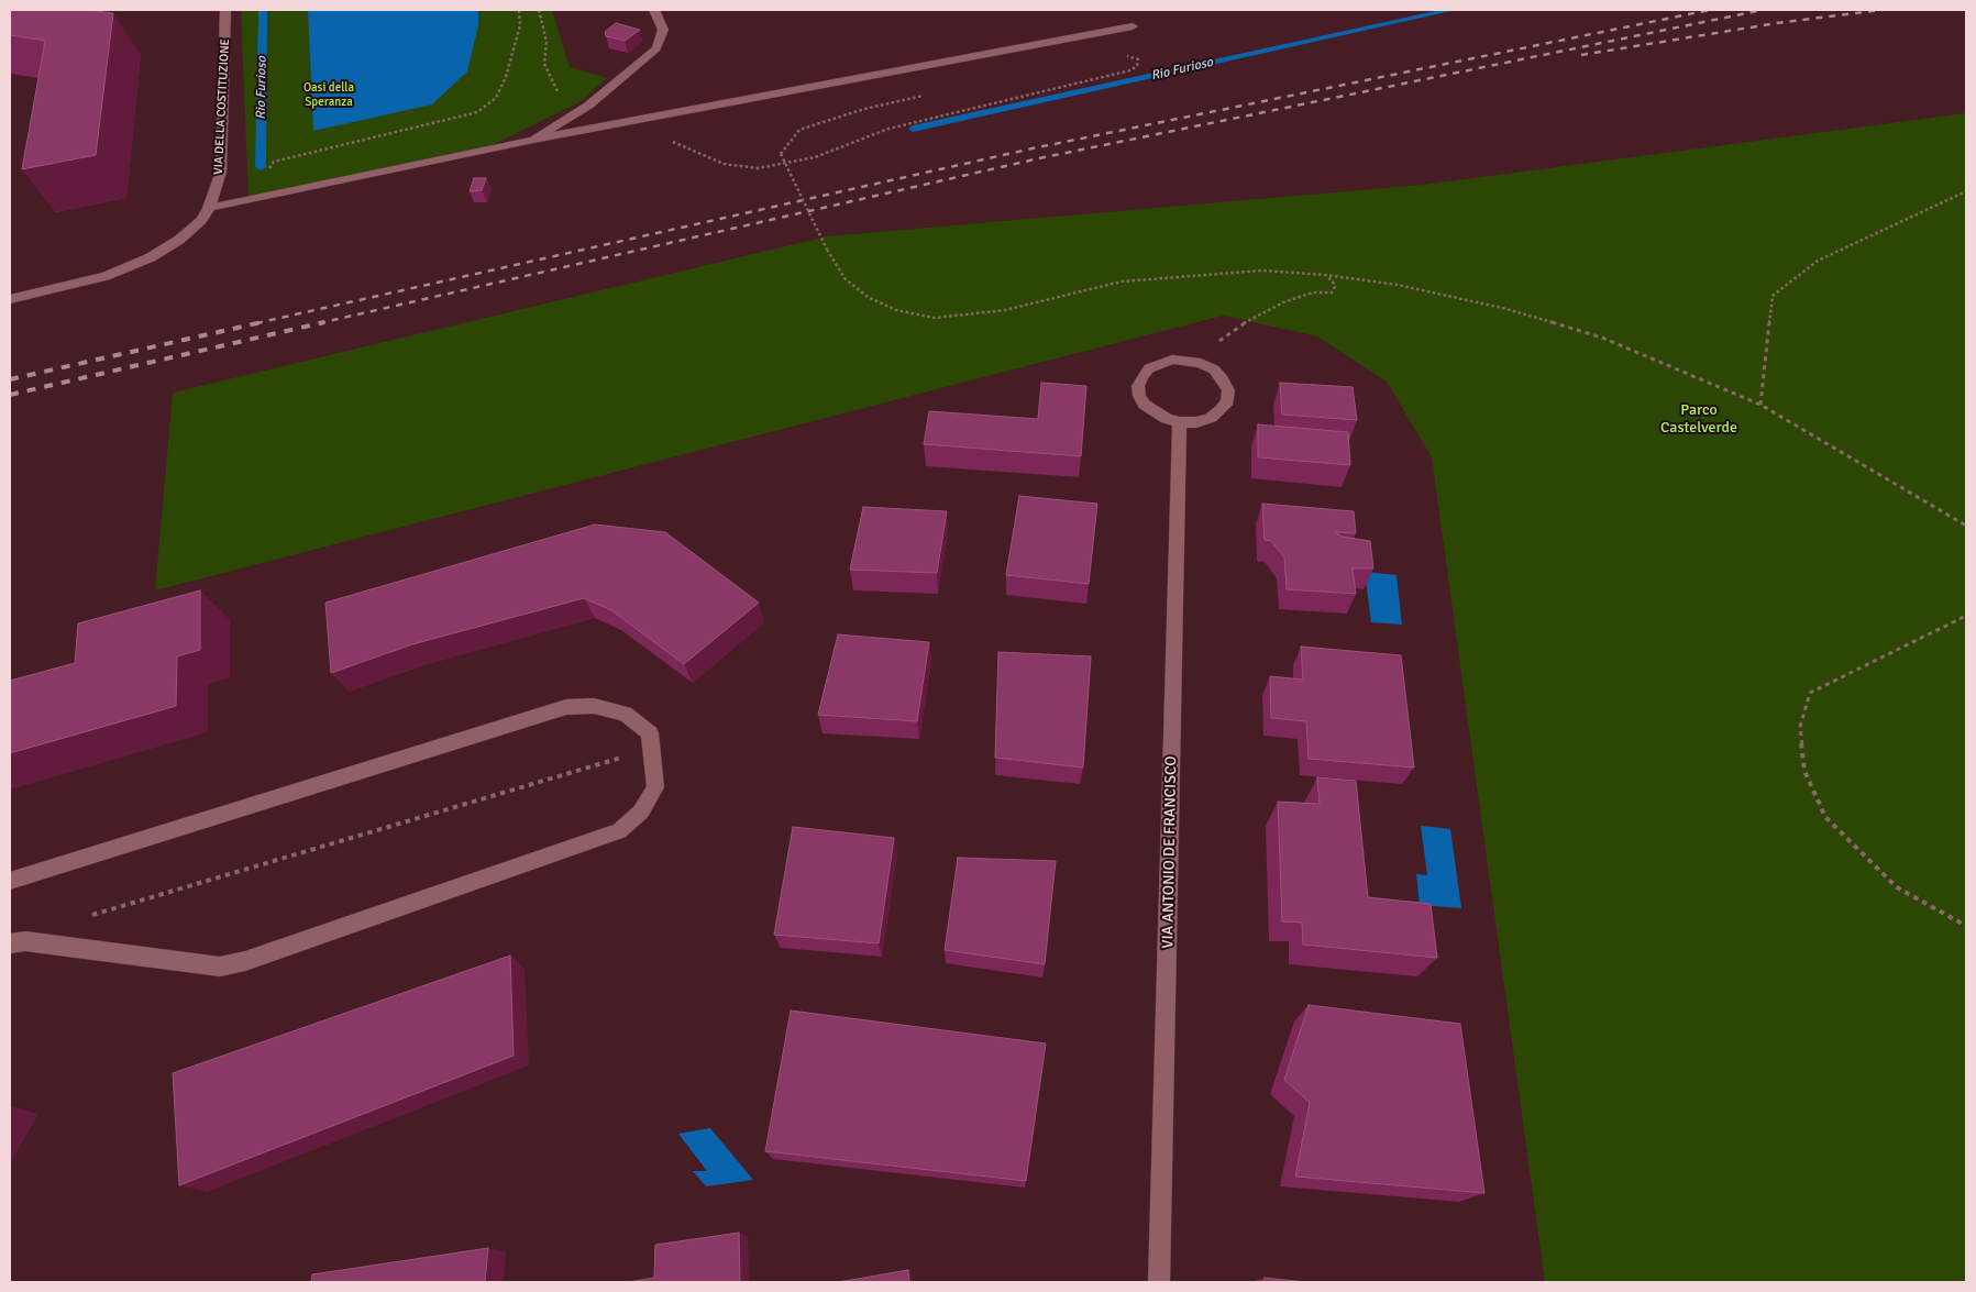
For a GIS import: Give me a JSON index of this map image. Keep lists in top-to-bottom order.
{
  "streets": {
    "street": ["VIA DELLA COSTITUZIONE", "VIA ANTONIO DE FRANCISCO"]
  },
  "water": ["Rio Furioso"],
  "parks": ["Oasi della Speranza", "Parco Castelverde"]
}
